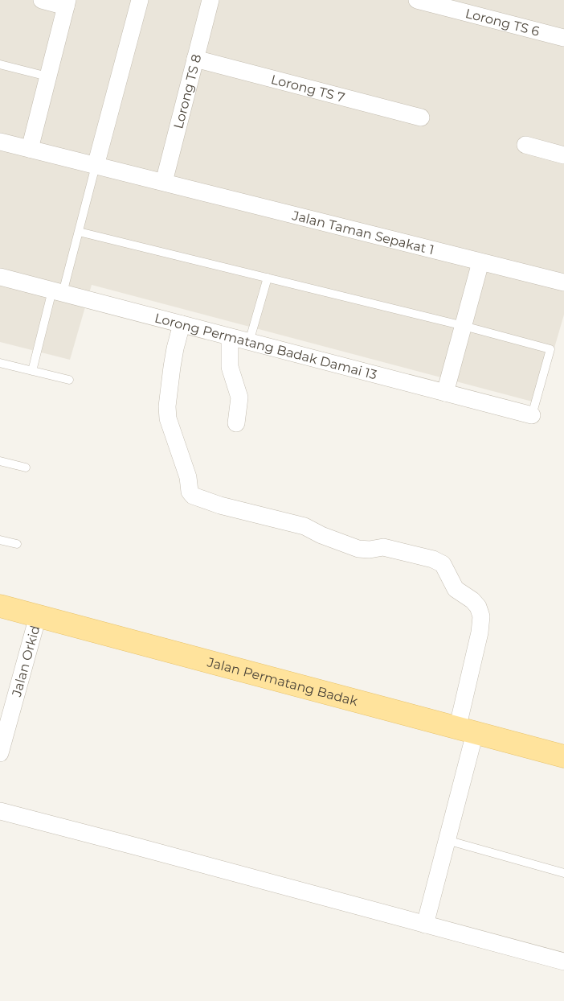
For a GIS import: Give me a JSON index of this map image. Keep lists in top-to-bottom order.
{
  "streets": {
    "main road": ["Jalan Permatang Badak"],
    "street": [
      "Lorong TS 6",
      "Lorong TS 7",
      "Lorong TS 8",
      "Jalan Taman Sepakat 1",
      "Lorong Permatang Badak Damai 13",
      "Jalan Orkid"
    ]
  },
  "crossings": [
    ["Lorong TS 7", "Lorong TS 8"],
    ["Lorong TS 8", "Jalan Taman Sepakat 1"],
    ["Jalan Orkid", "Jalan Permatang Badak"]
  ]
}
